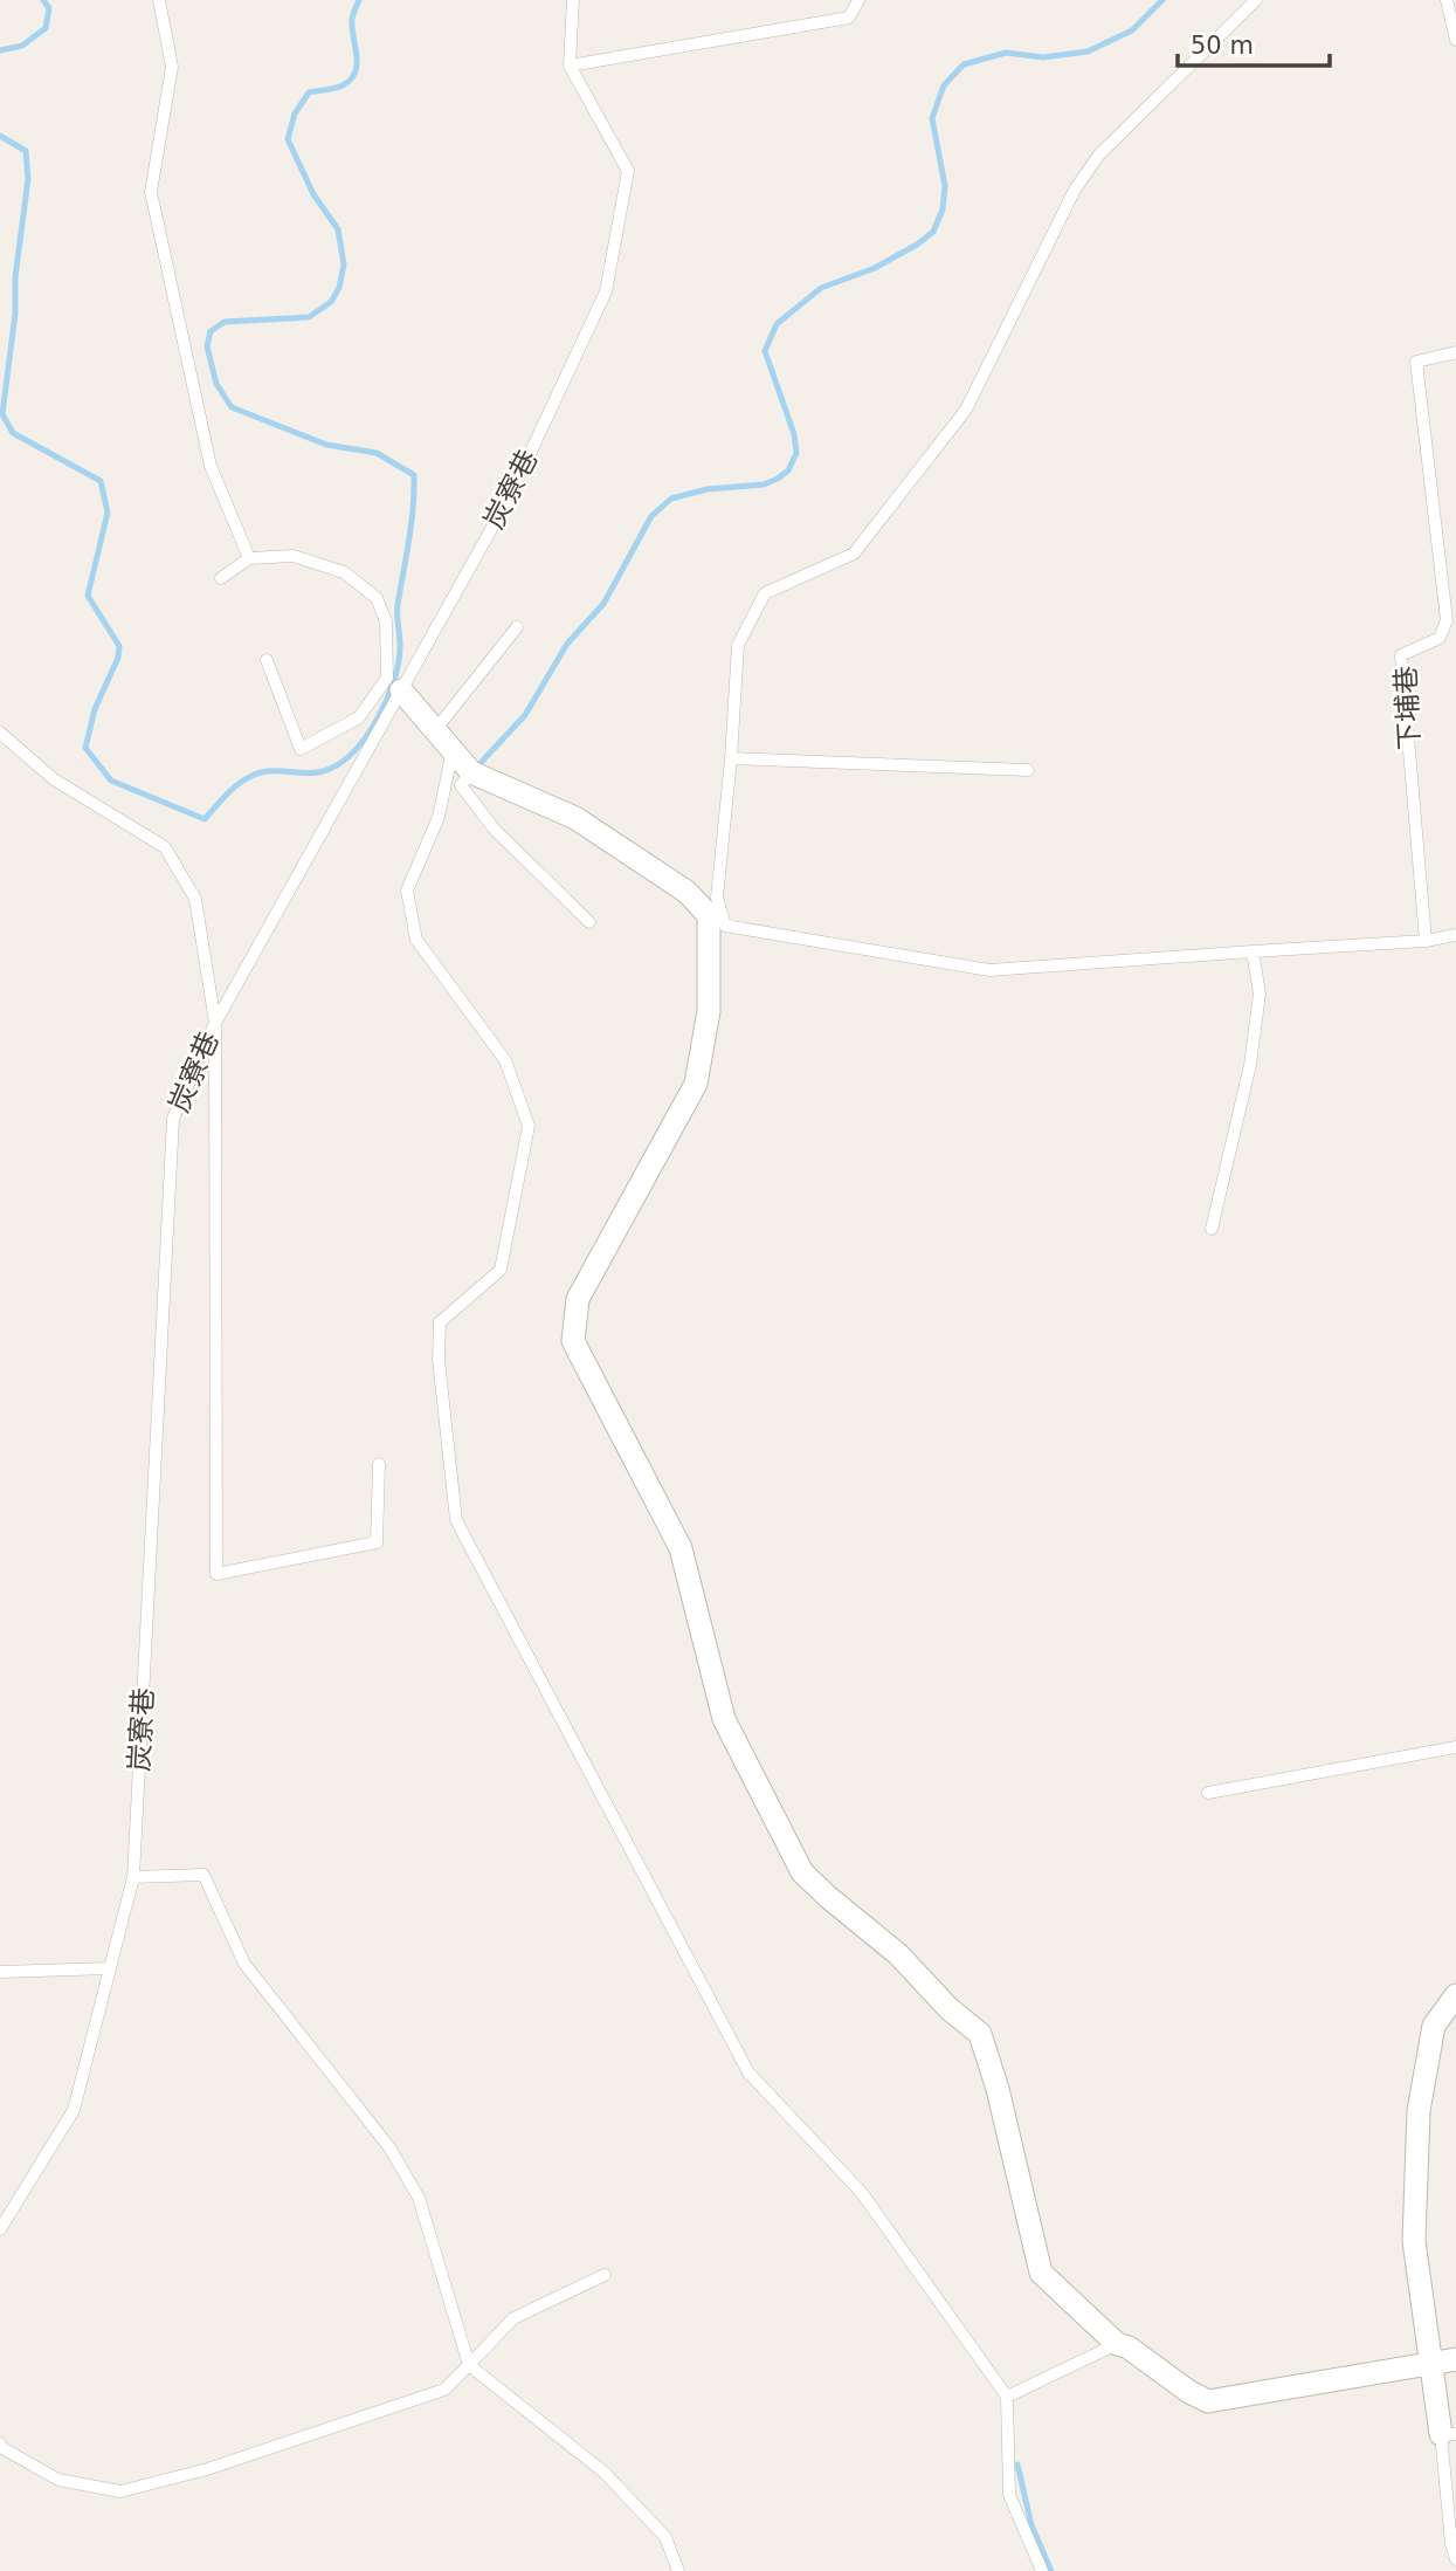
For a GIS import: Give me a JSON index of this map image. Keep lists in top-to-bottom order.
{
  "streets": {
    "lane": ["炭寮巷", "下埔巷"]
  },
  "scale_bar": "50 m"
}
